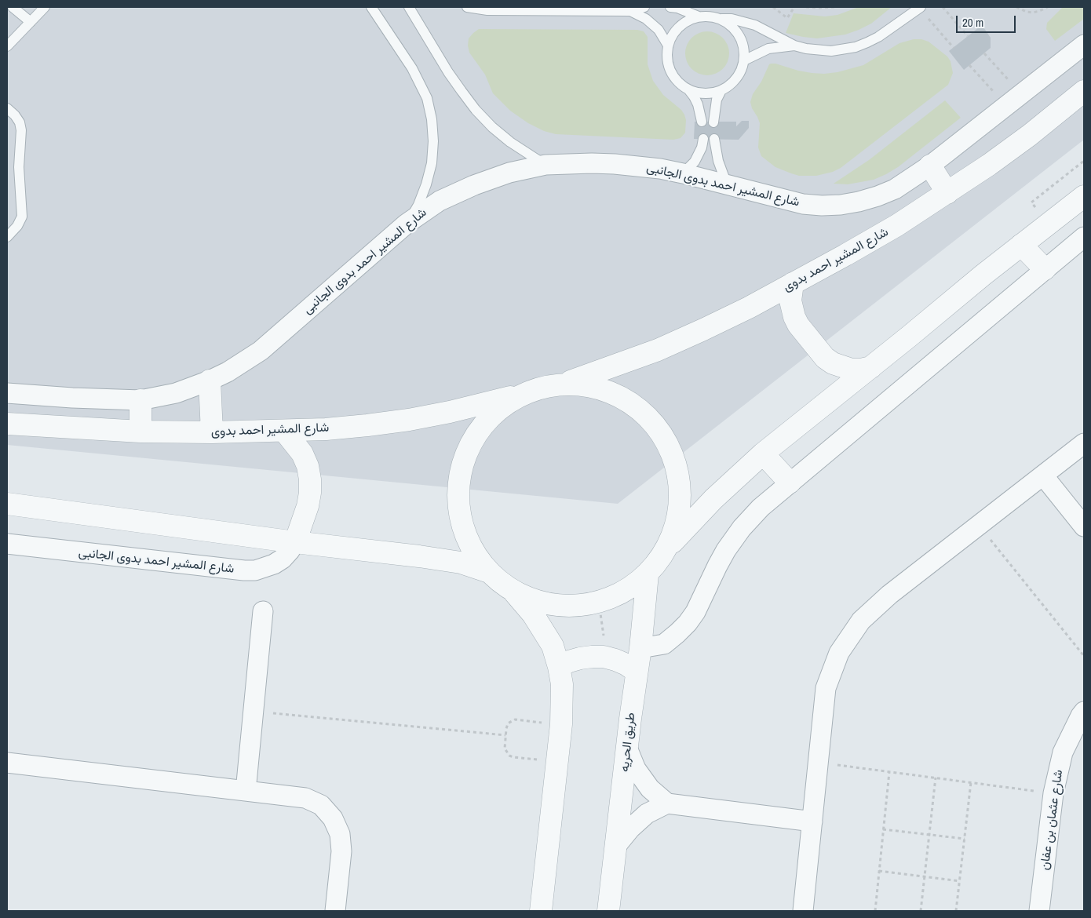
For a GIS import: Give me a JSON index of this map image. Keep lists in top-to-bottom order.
{
  "streets": {
    "street": [
      "شارع المشير احمد بدوى الجانبى",
      "شارع المشير احمد بدوى",
      "طريق الحريه",
      "شارع عثمان بن عفان"
    ]
  },
  "scale_bar": "20 m"
}
